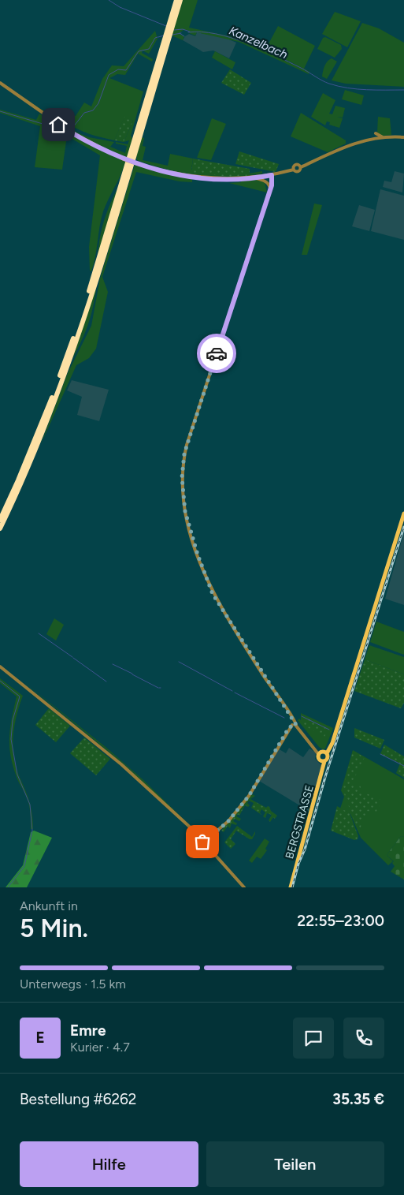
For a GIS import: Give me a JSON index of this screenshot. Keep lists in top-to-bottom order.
{
  "streets": {
    "main road": ["BERGSTRASSE"]
  },
  "water": ["Kanzelbach"],
  "page": {
    "heading": ["5 Min.", "Ankunft in", "22:55–23:00"],
    "panel": [
      "Emre",
      "Kurier · 4.7",
      "Bestellung #6262",
      "35.35 €"
    ],
    "bar": "Unterwegs · 1.5 km",
    "round": "E",
    "buttons": ["Hilfe", "Teilen"]
  }
}
